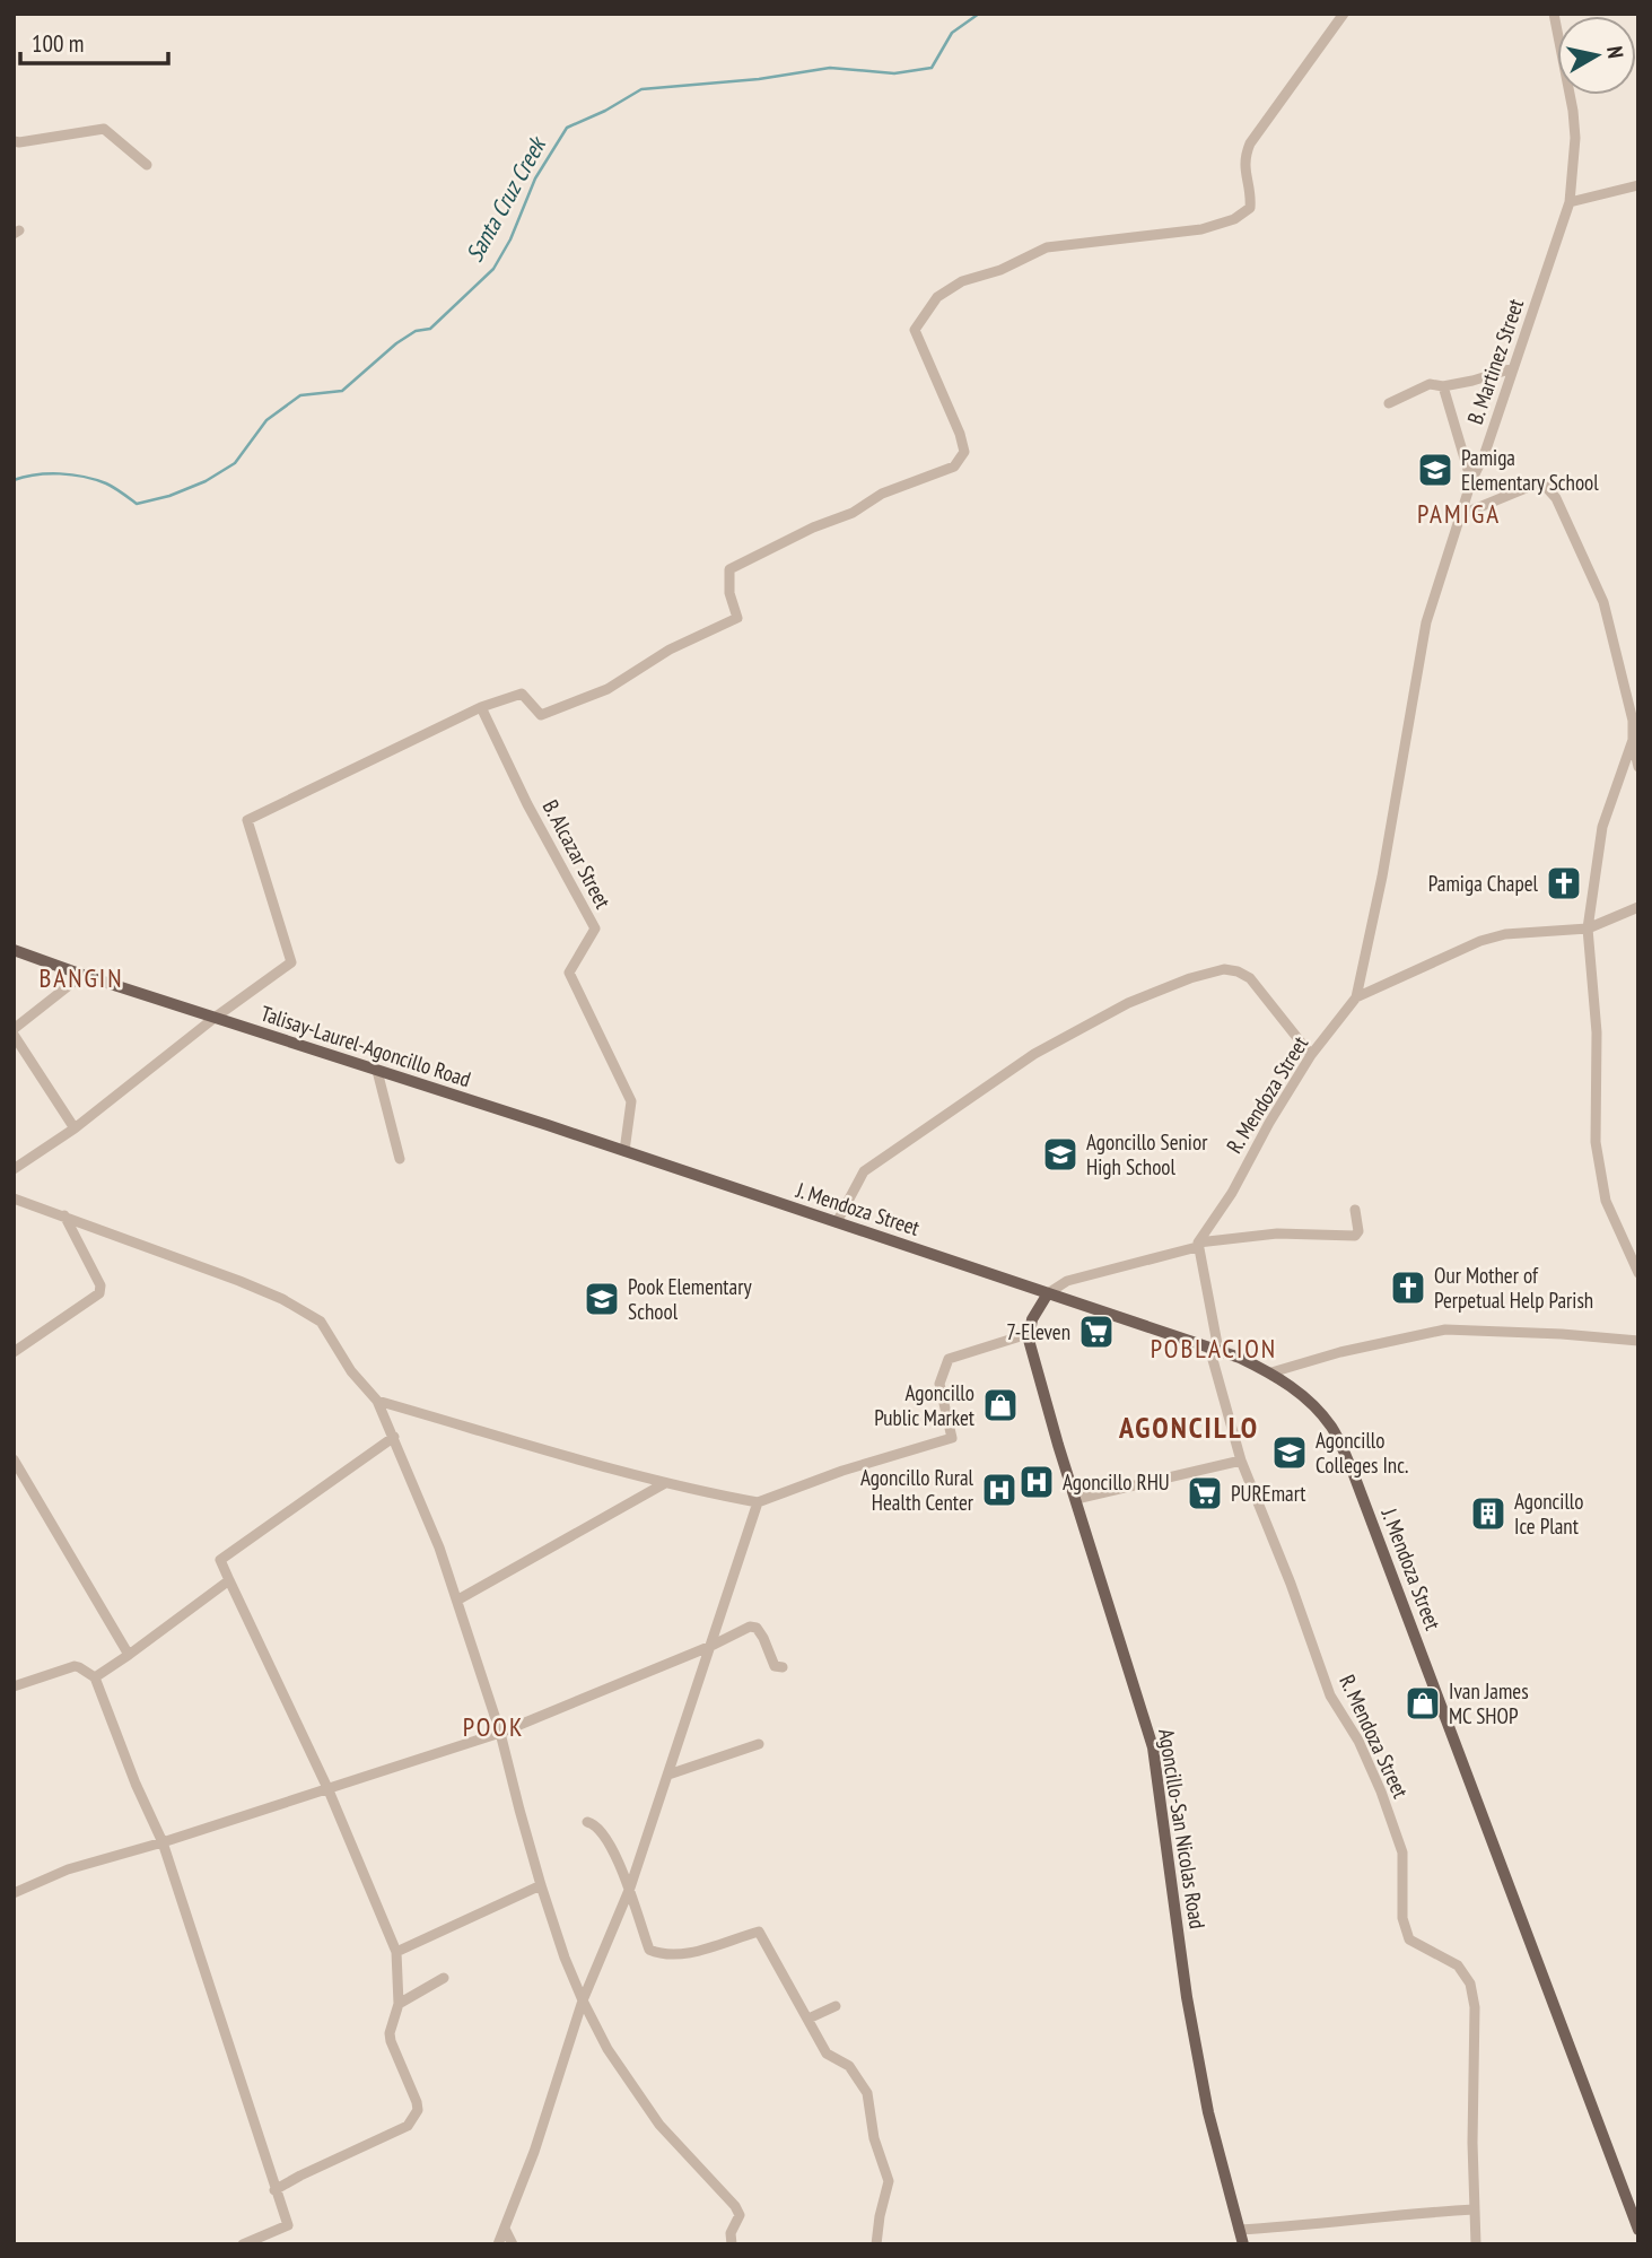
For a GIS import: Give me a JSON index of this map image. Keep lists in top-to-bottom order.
{
  "streets": {
    "main road": ["Talisay-Laurel-Agoncillo Road", "J. Mendoza Street", "Agoncillo-San Nicolas Road"],
    "street": ["B. Martinez Street", "B. Alcazar Street", "R. Mendoza Street"]
  },
  "crossings": [
    ["B. Martinez Street", "R. Mendoza Street"],
    ["B. Alcazar Street", "Talisay-Laurel-Agoncillo Road"],
    ["Talisay-Laurel-Agoncillo Road", "J. Mendoza Street"],
    ["R. Mendoza Street", "J. Mendoza Street"]
  ],
  "districts": [
    "PAMIGA",
    "BANGIN",
    "POBLACION",
    "AGONCILLO",
    "POOK"
  ],
  "water": ["Santa Cruz Creek"],
  "places": {
    "school or university": [
      "Pamiga Elementary School",
      "Agoncillo Senior High School",
      "Pook Elementary School",
      "Agoncillo Colleges Inc."
    ],
    "church": ["Pamiga Chapel", "Our Mother of Perpetual Help Parish"],
    "supermarket": ["7-Eleven", "PUREmart"],
    "shop": ["Agoncillo Public Market", "Ivan James MC SHOP"],
    "hospital": ["Agoncillo RHU", "Agoncillo Rural Health Center"],
    "building": ["Agoncillo Ice Plant"]
  },
  "scale_bar": "100 m",
  "north": "right"
}
